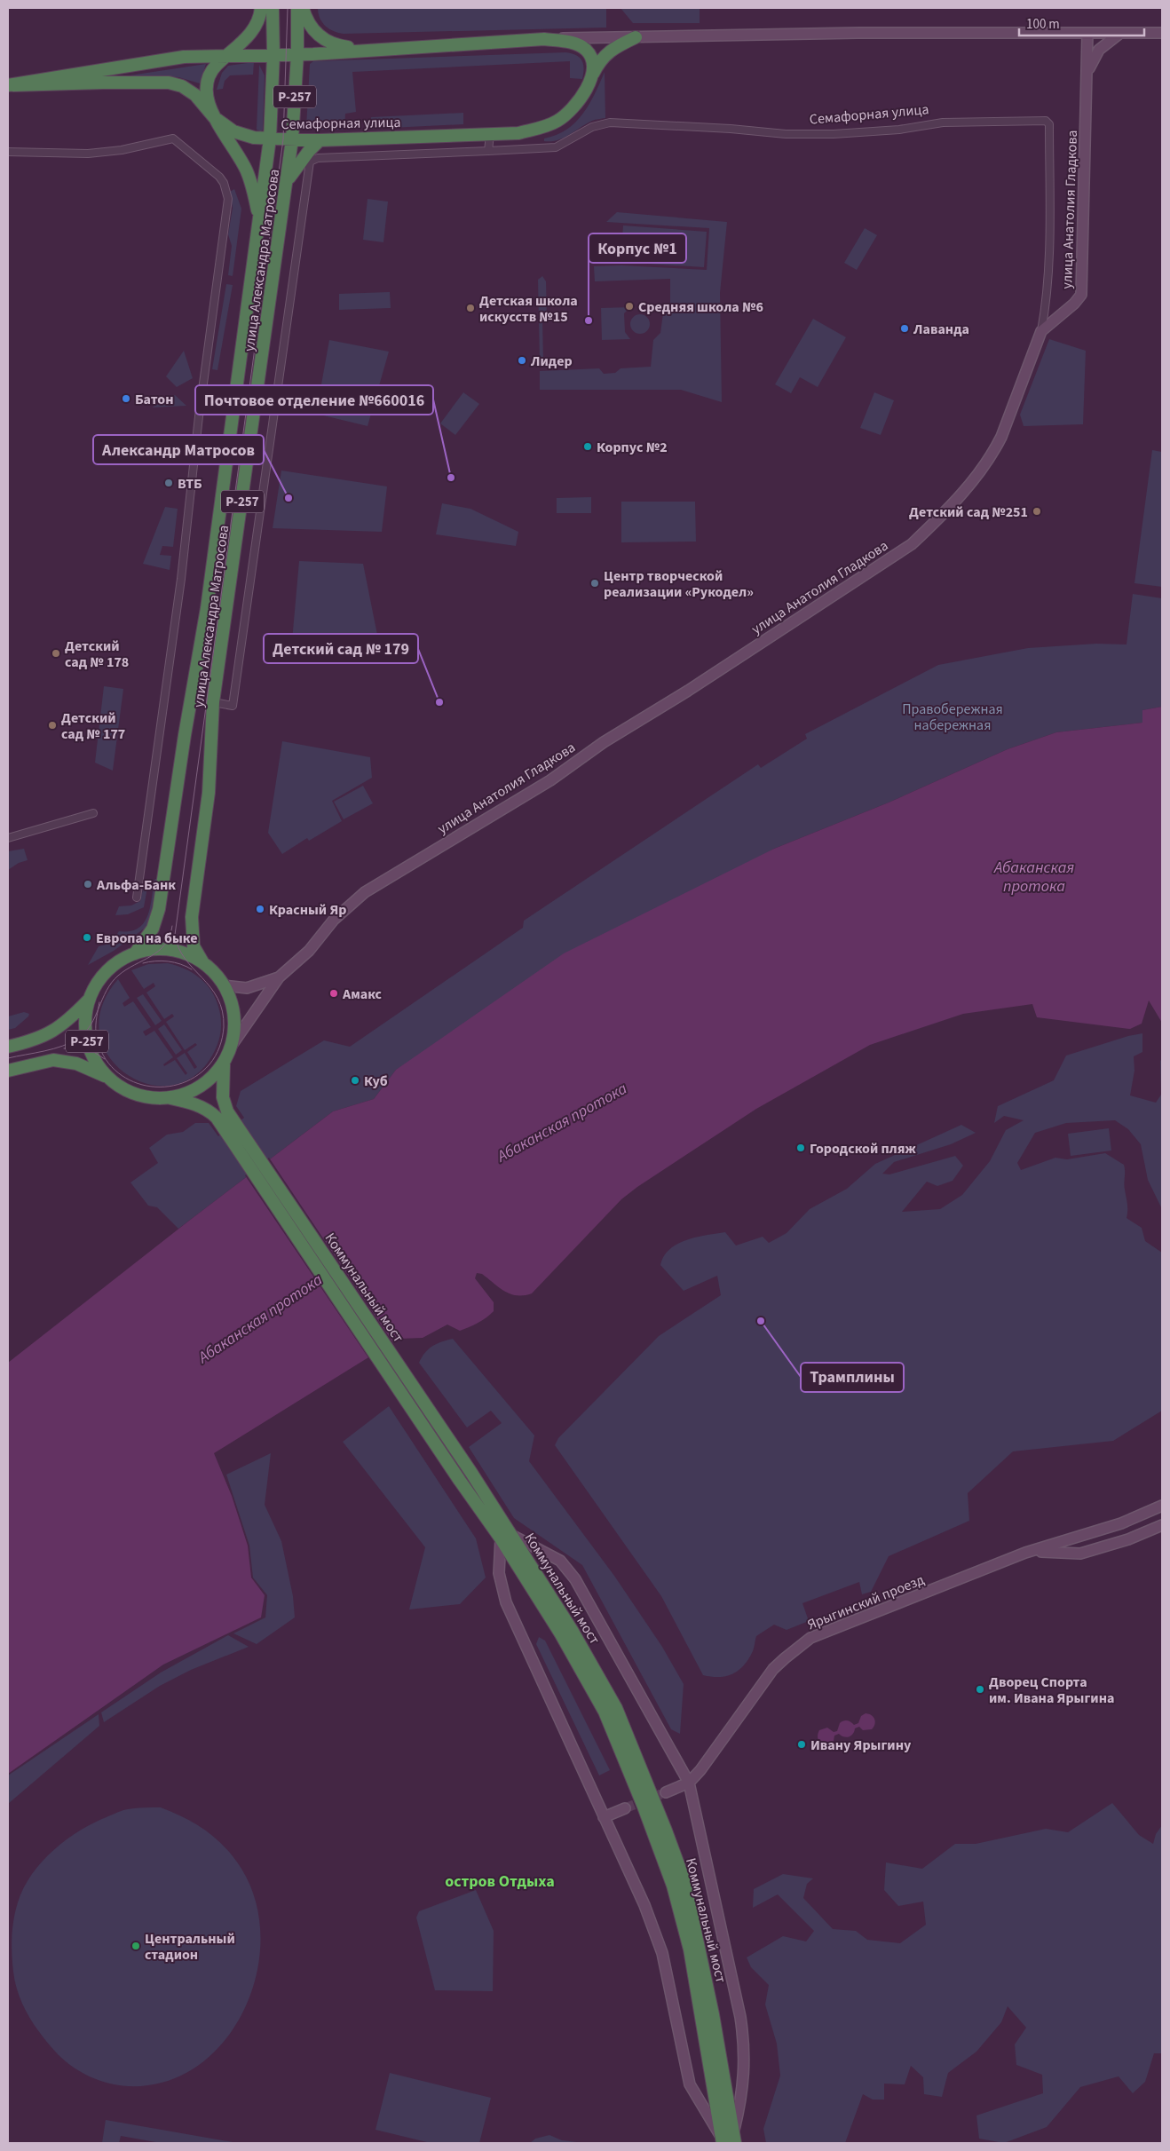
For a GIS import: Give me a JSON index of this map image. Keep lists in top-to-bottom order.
{
  "streets": {
    "highway": [
      "Р-257",
      "Семафорная улица",
      "улица Александра Матросова",
      "Коммунальный мост"
    ],
    "main road": ["улица Анатолия Гладкова", "Ярыгинский проезд"]
  },
  "crossings": [
    ["Р-257", "улица Александра Матросова"],
    ["Семафорная улица", "улица Анатолия Гладкова"],
    ["Семафорная улица", "улица Александра Матросова"]
  ],
  "districts": ["остров Отдыха"],
  "water": ["Абаканская протока"],
  "parks": ["Правобережная набережная"],
  "places": [
    "Средняя школа №6",
    "Детская школа искусств №15",
    "Корпус №1",
    "Лаванда",
    "Лидер",
    "Батон",
    "Корпус №2",
    "Почтовое отделение №660016",
    "ВТБ",
    "Александр Матросов",
    "Детский сад №251",
    "Центр творческой реализации «Рукодел»",
    "Детский сад № 178",
    "Детский сад № 179",
    "Детский сад № 177",
    "Альфа-Банк",
    "Красный Яр",
    "Европа на быке",
    "Амакс",
    "Куб",
    "Городской пляж",
    "Трамплины",
    "Дворец Спорта им. Ивана Ярыгина",
    "Ивану Ярыгину",
    "Центральный стадион"
  ],
  "scale_bar": "100 m"
}
